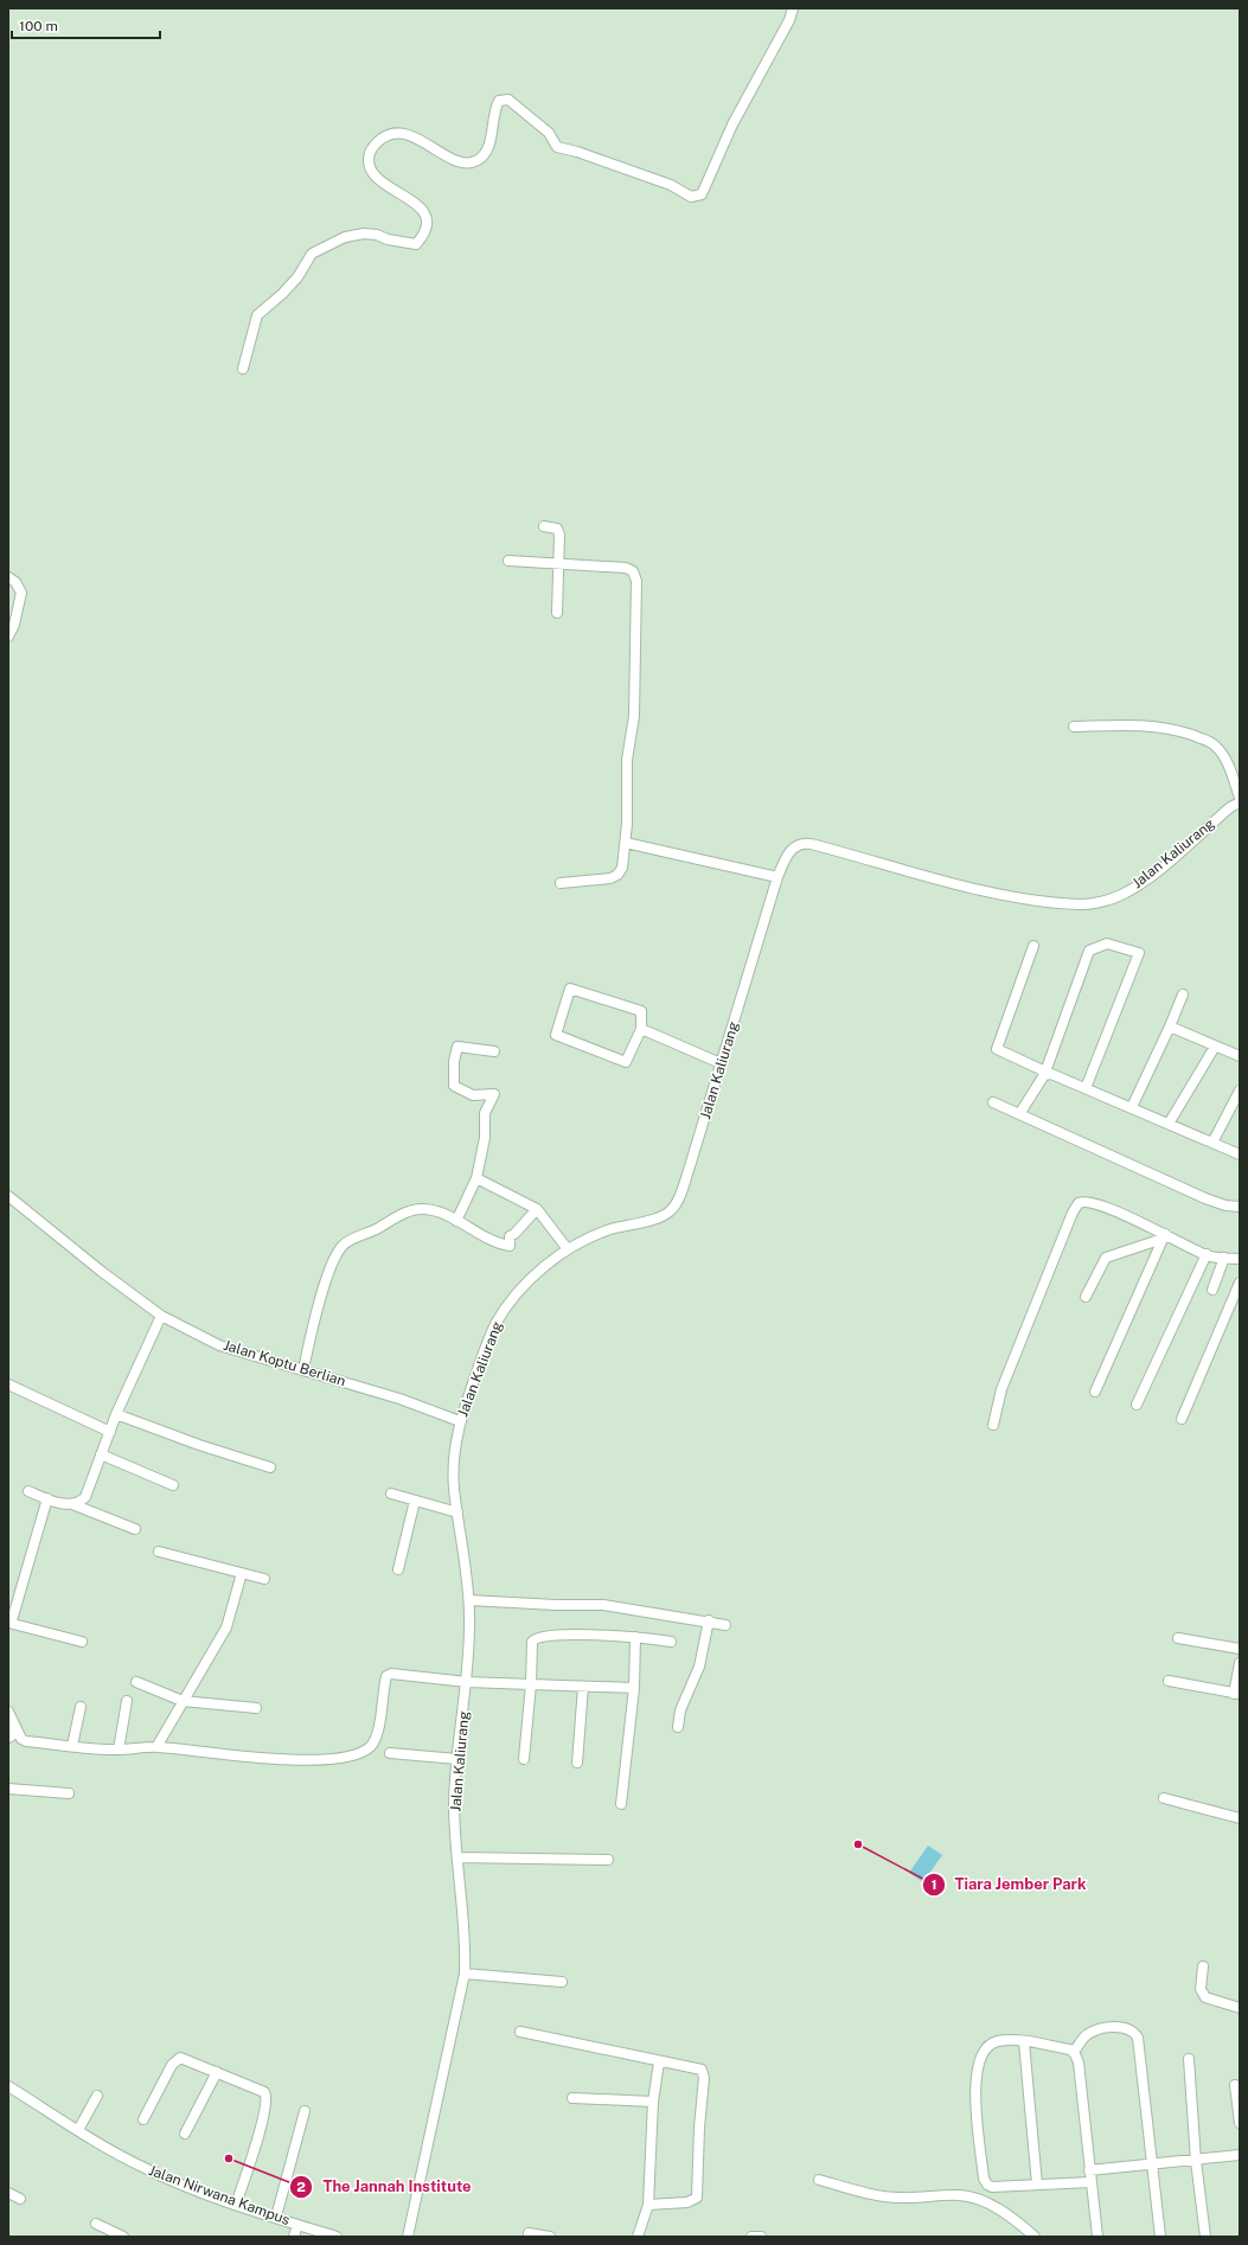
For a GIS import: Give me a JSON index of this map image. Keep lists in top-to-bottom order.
{
  "streets": {
    "street": ["Jalan Kaliurang", "Jalan Koptu Berlian", "Jalan Nirwana Kampus"]
  },
  "crossings": [
    ["Jalan Kaliurang", "Jalan Koptu Berlian"]
  ],
  "places": ["Tiara Jember Park", "The Jannah Institute"],
  "scale_bar": "100 m"
}
